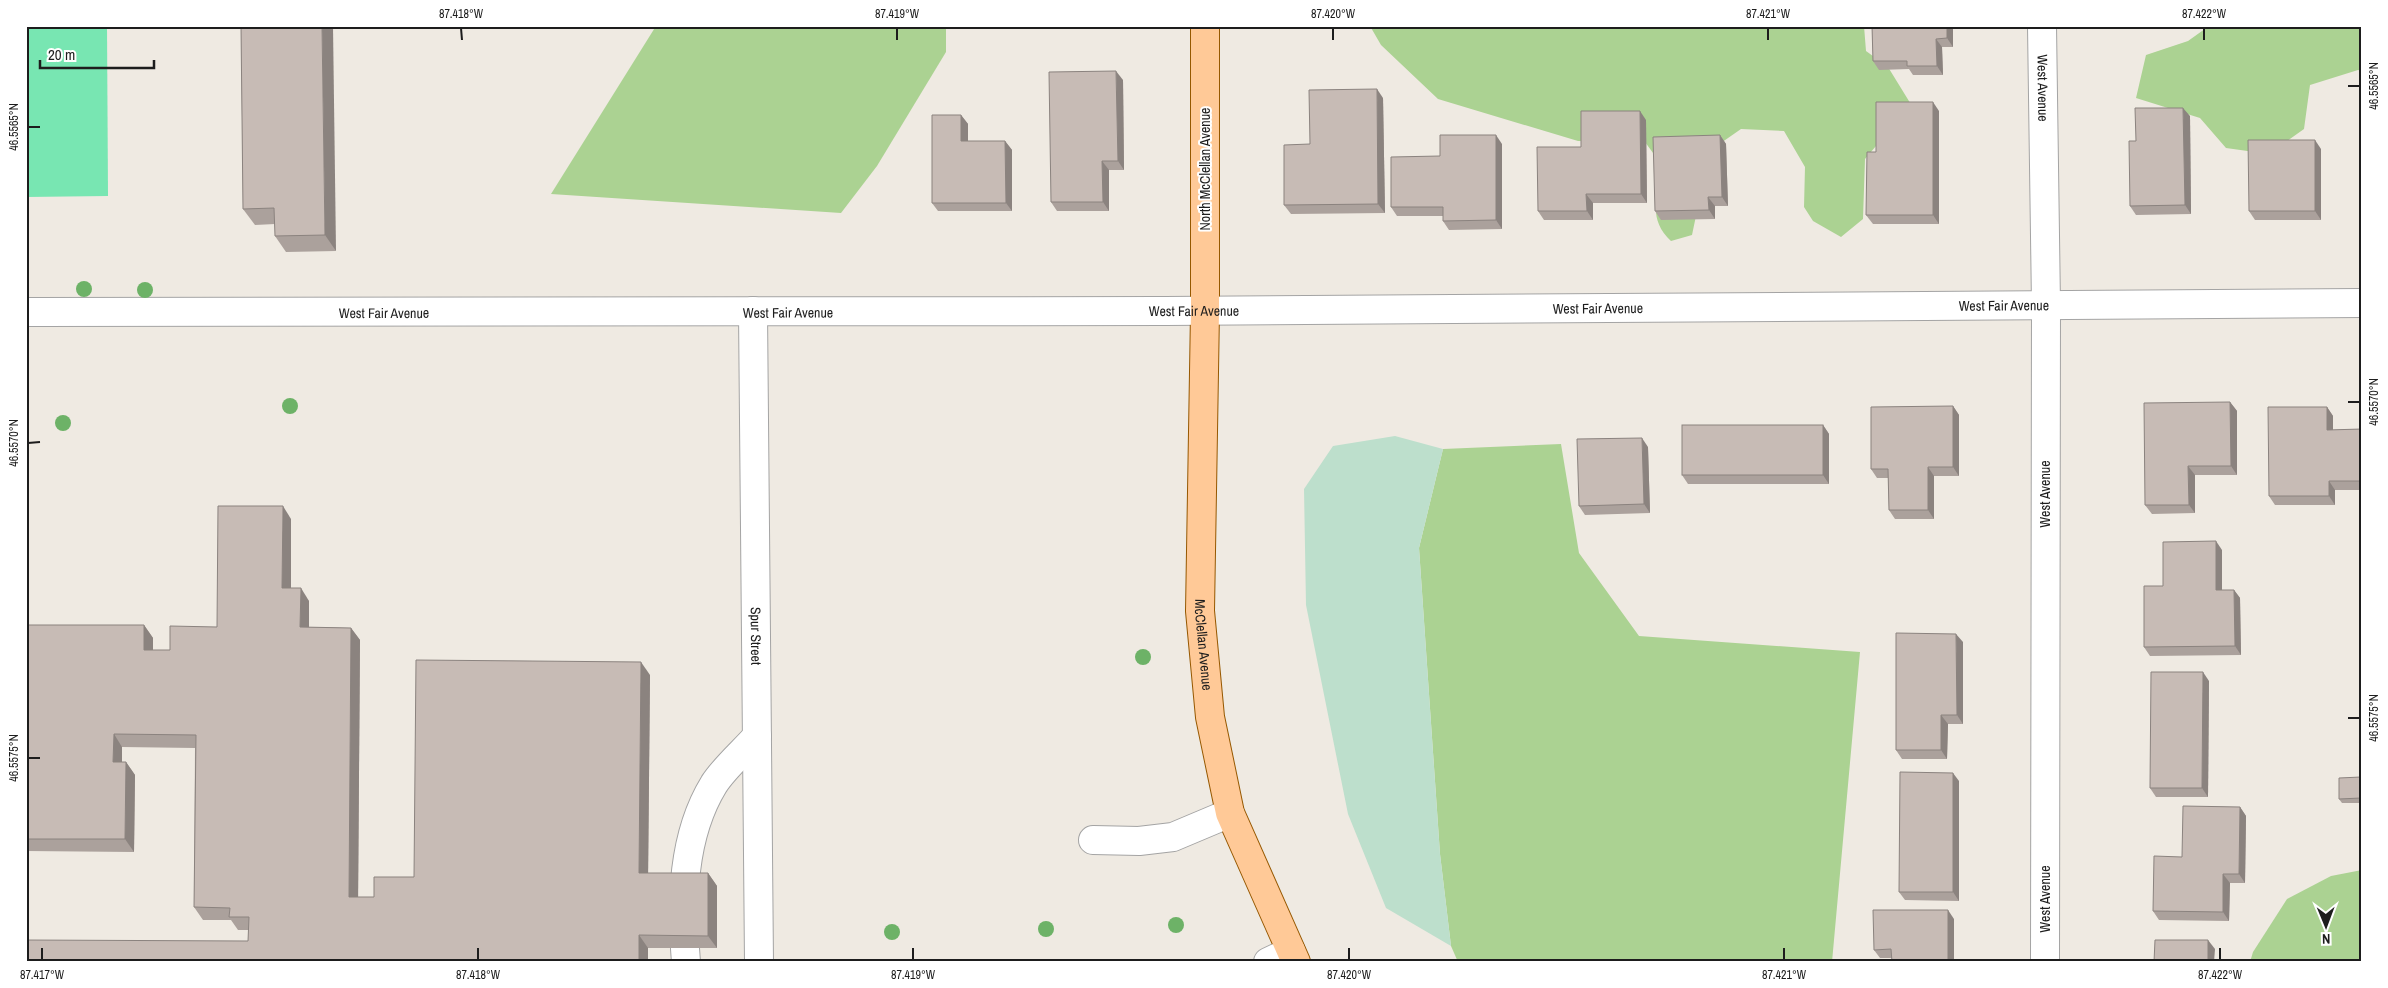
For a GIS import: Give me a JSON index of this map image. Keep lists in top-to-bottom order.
{
  "streets": {
    "main road": ["North McClellan Avenue", "McClellan Avenue"],
    "street": ["West Avenue", "West Fair Avenue", "Spur Street"]
  },
  "crossings": [
    ["West Avenue", "West Fair Avenue"],
    ["North McClellan Avenue", "West Fair Avenue"],
    ["North McClellan Avenue", "McClellan Avenue"],
    ["West Fair Avenue", "Spur Street"],
    ["West Fair Avenue", "McClellan Avenue"]
  ],
  "scale_bar": "20 m",
  "north": "bottom",
  "coordinates": [
    "87.418°W",
    "87.419°W",
    "87.420°W",
    "87.421°W",
    "87.422°W",
    "46.5565°N",
    "46.5570°N",
    "46.5575°N",
    "87.417°W"
  ]
}
